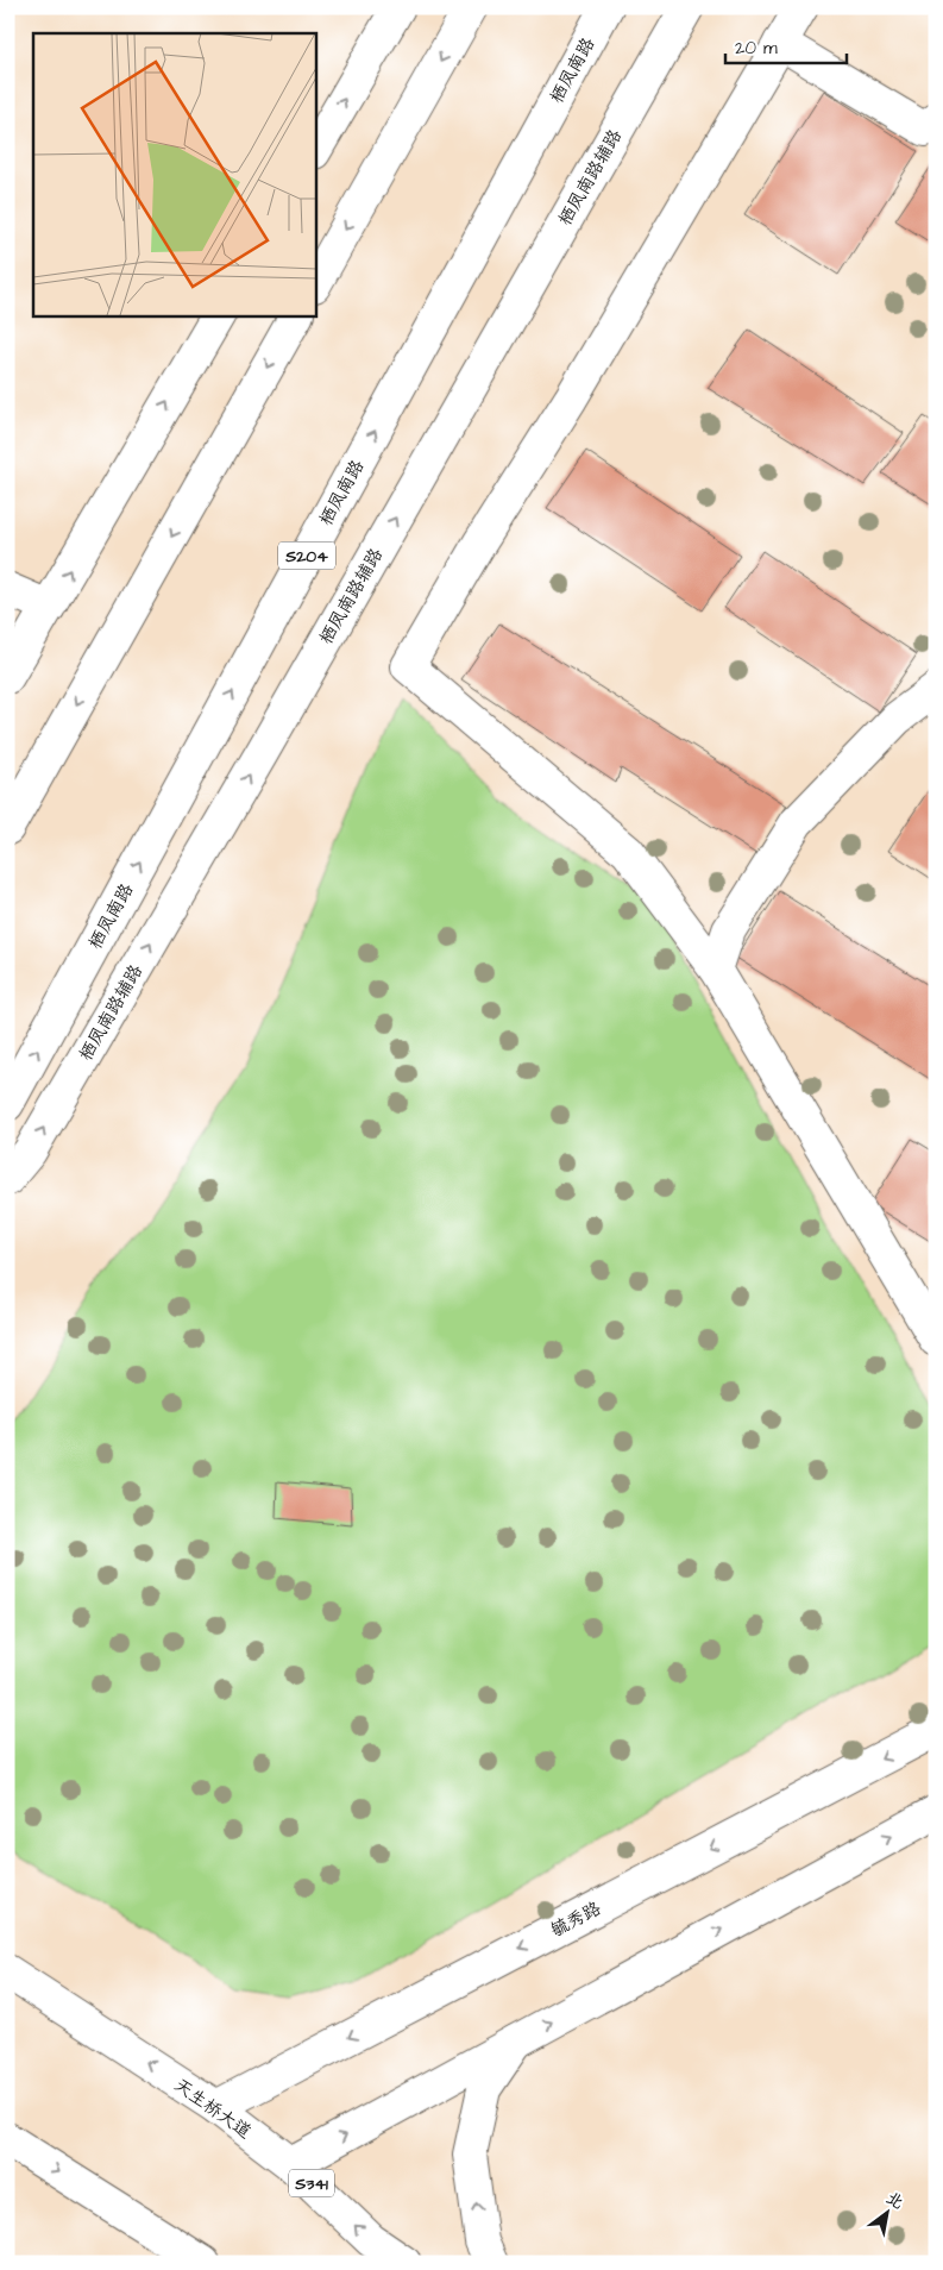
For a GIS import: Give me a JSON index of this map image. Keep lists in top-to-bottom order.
{
  "streets": {
    "street": [
      "栖凤南路",
      "栖凤南路辅路",
      "S204",
      "毓秀路",
      "天生桥大道",
      "S341"
    ]
  },
  "crossings": [
    ["毓秀路", "天生桥大道"]
  ],
  "scale_bar": "20 m",
  "north": "top right"
}
